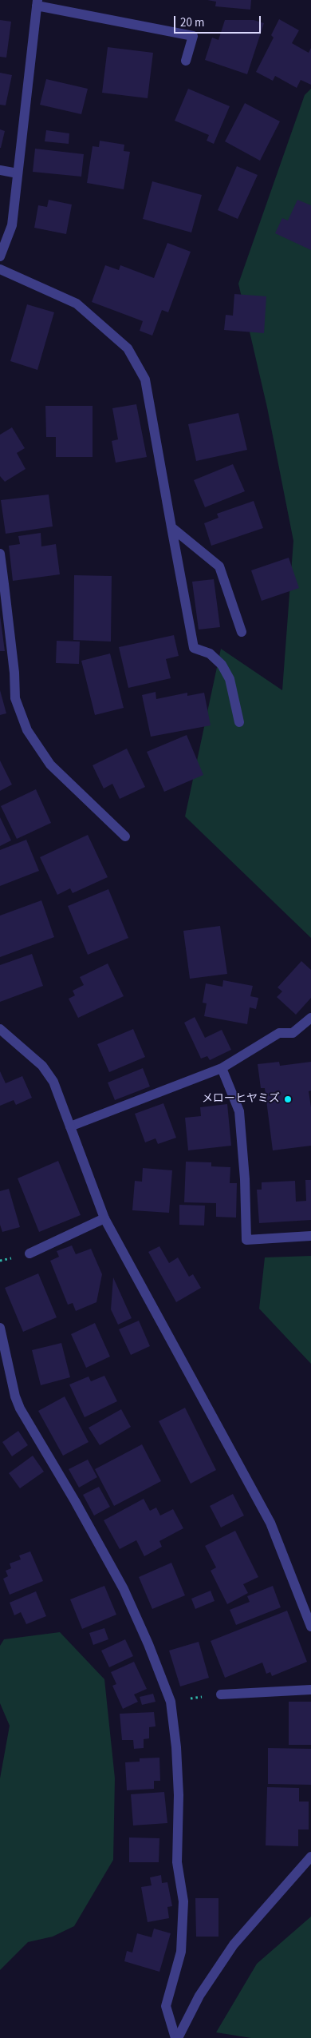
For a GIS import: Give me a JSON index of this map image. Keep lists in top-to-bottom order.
{
  "places": ["メローヒヤミズ"],
  "scale_bar": "20 m"
}
